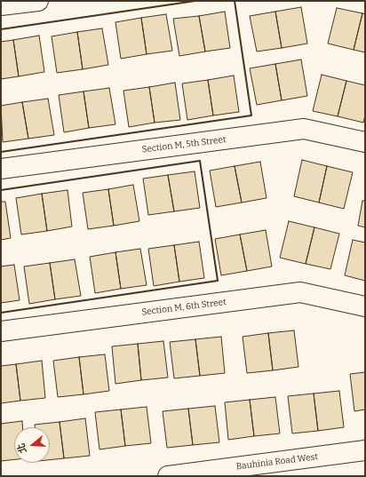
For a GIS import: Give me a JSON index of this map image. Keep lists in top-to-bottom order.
{
  "streets": {
    "street": ["Section M, 5th Street", "Section M, 6th Street", "Bauhinia Road West"]
  },
  "north": "left"
}
